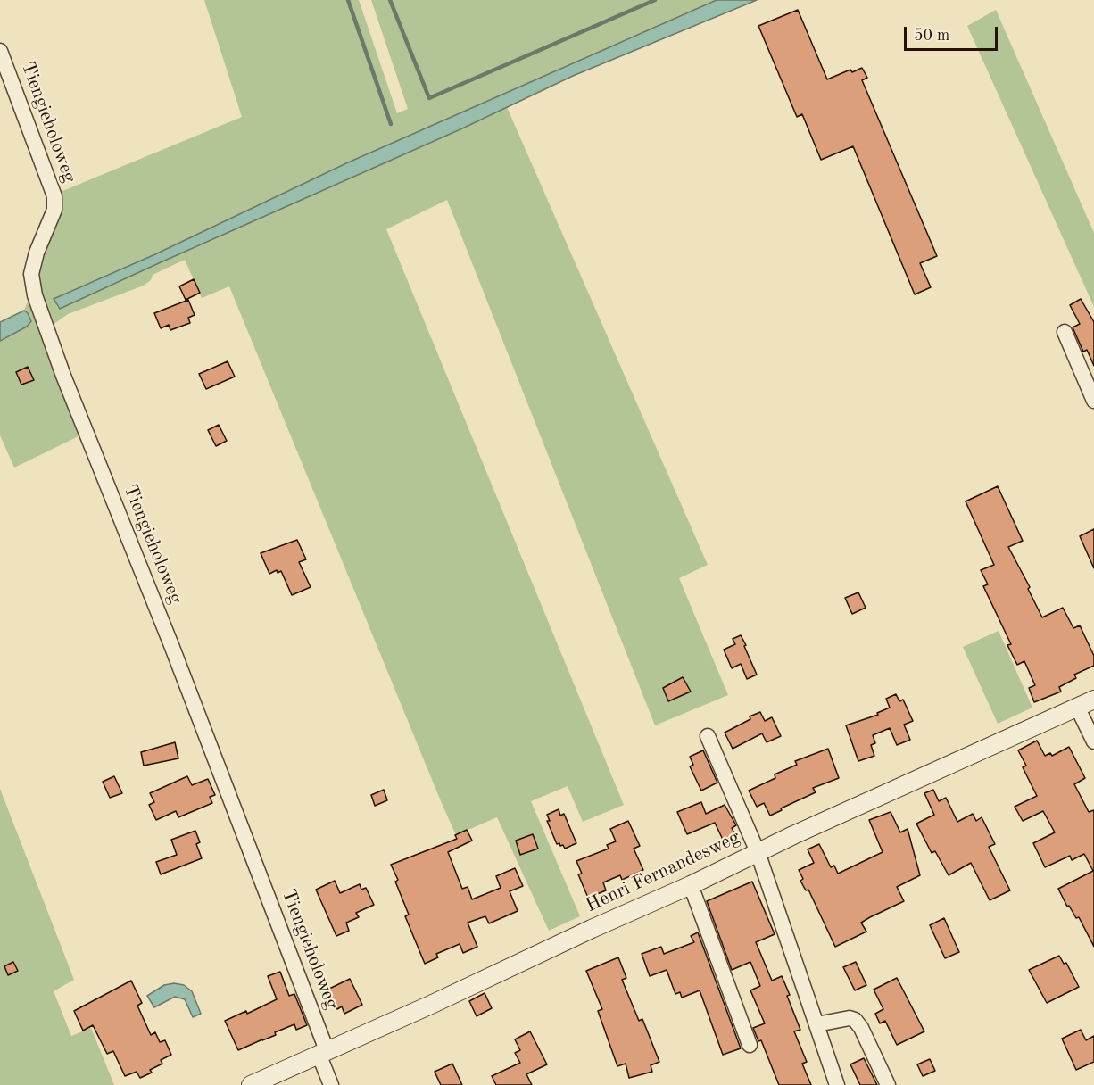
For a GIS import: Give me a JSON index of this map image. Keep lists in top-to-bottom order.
{
  "streets": {
    "street": ["Tiengieholoweg", "Henri Fernandesweg"]
  },
  "crossings": [
    ["Tiengieholoweg", "Henri Fernandesweg"]
  ],
  "scale_bar": "50 m"
}
